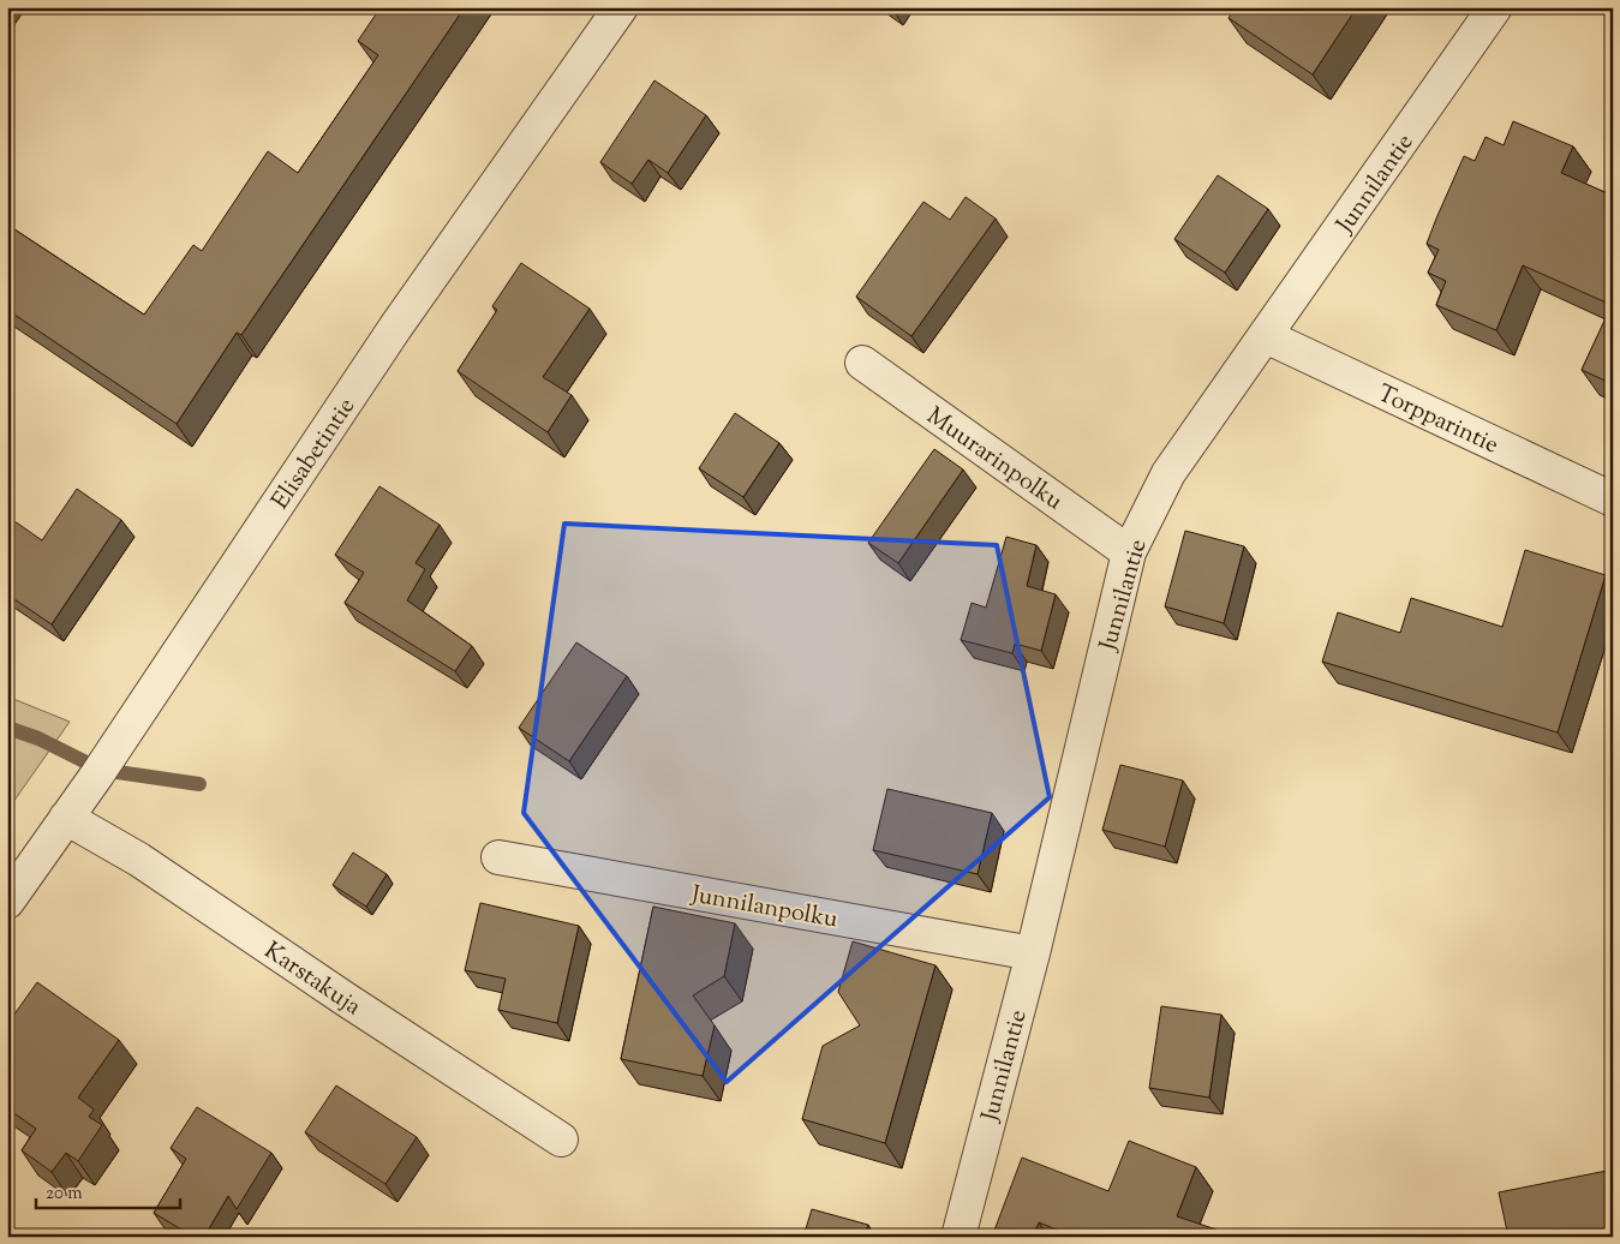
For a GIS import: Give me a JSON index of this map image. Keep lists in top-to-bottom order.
{
  "streets": {
    "street": [
      "Junnilantie",
      "Torpparintie",
      "Elisabetintie",
      "Muurarinpolku",
      "Junnilanpolku",
      "Karstakuja"
    ]
  },
  "crossings": [
    ["Junnilantie", "Torpparintie"],
    ["Junnilantie", "Muurarinpolku"],
    ["Junnilantie", "Junnilanpolku"],
    ["Elisabetintie", "Karstakuja"]
  ],
  "scale_bar": "20 m"
}
